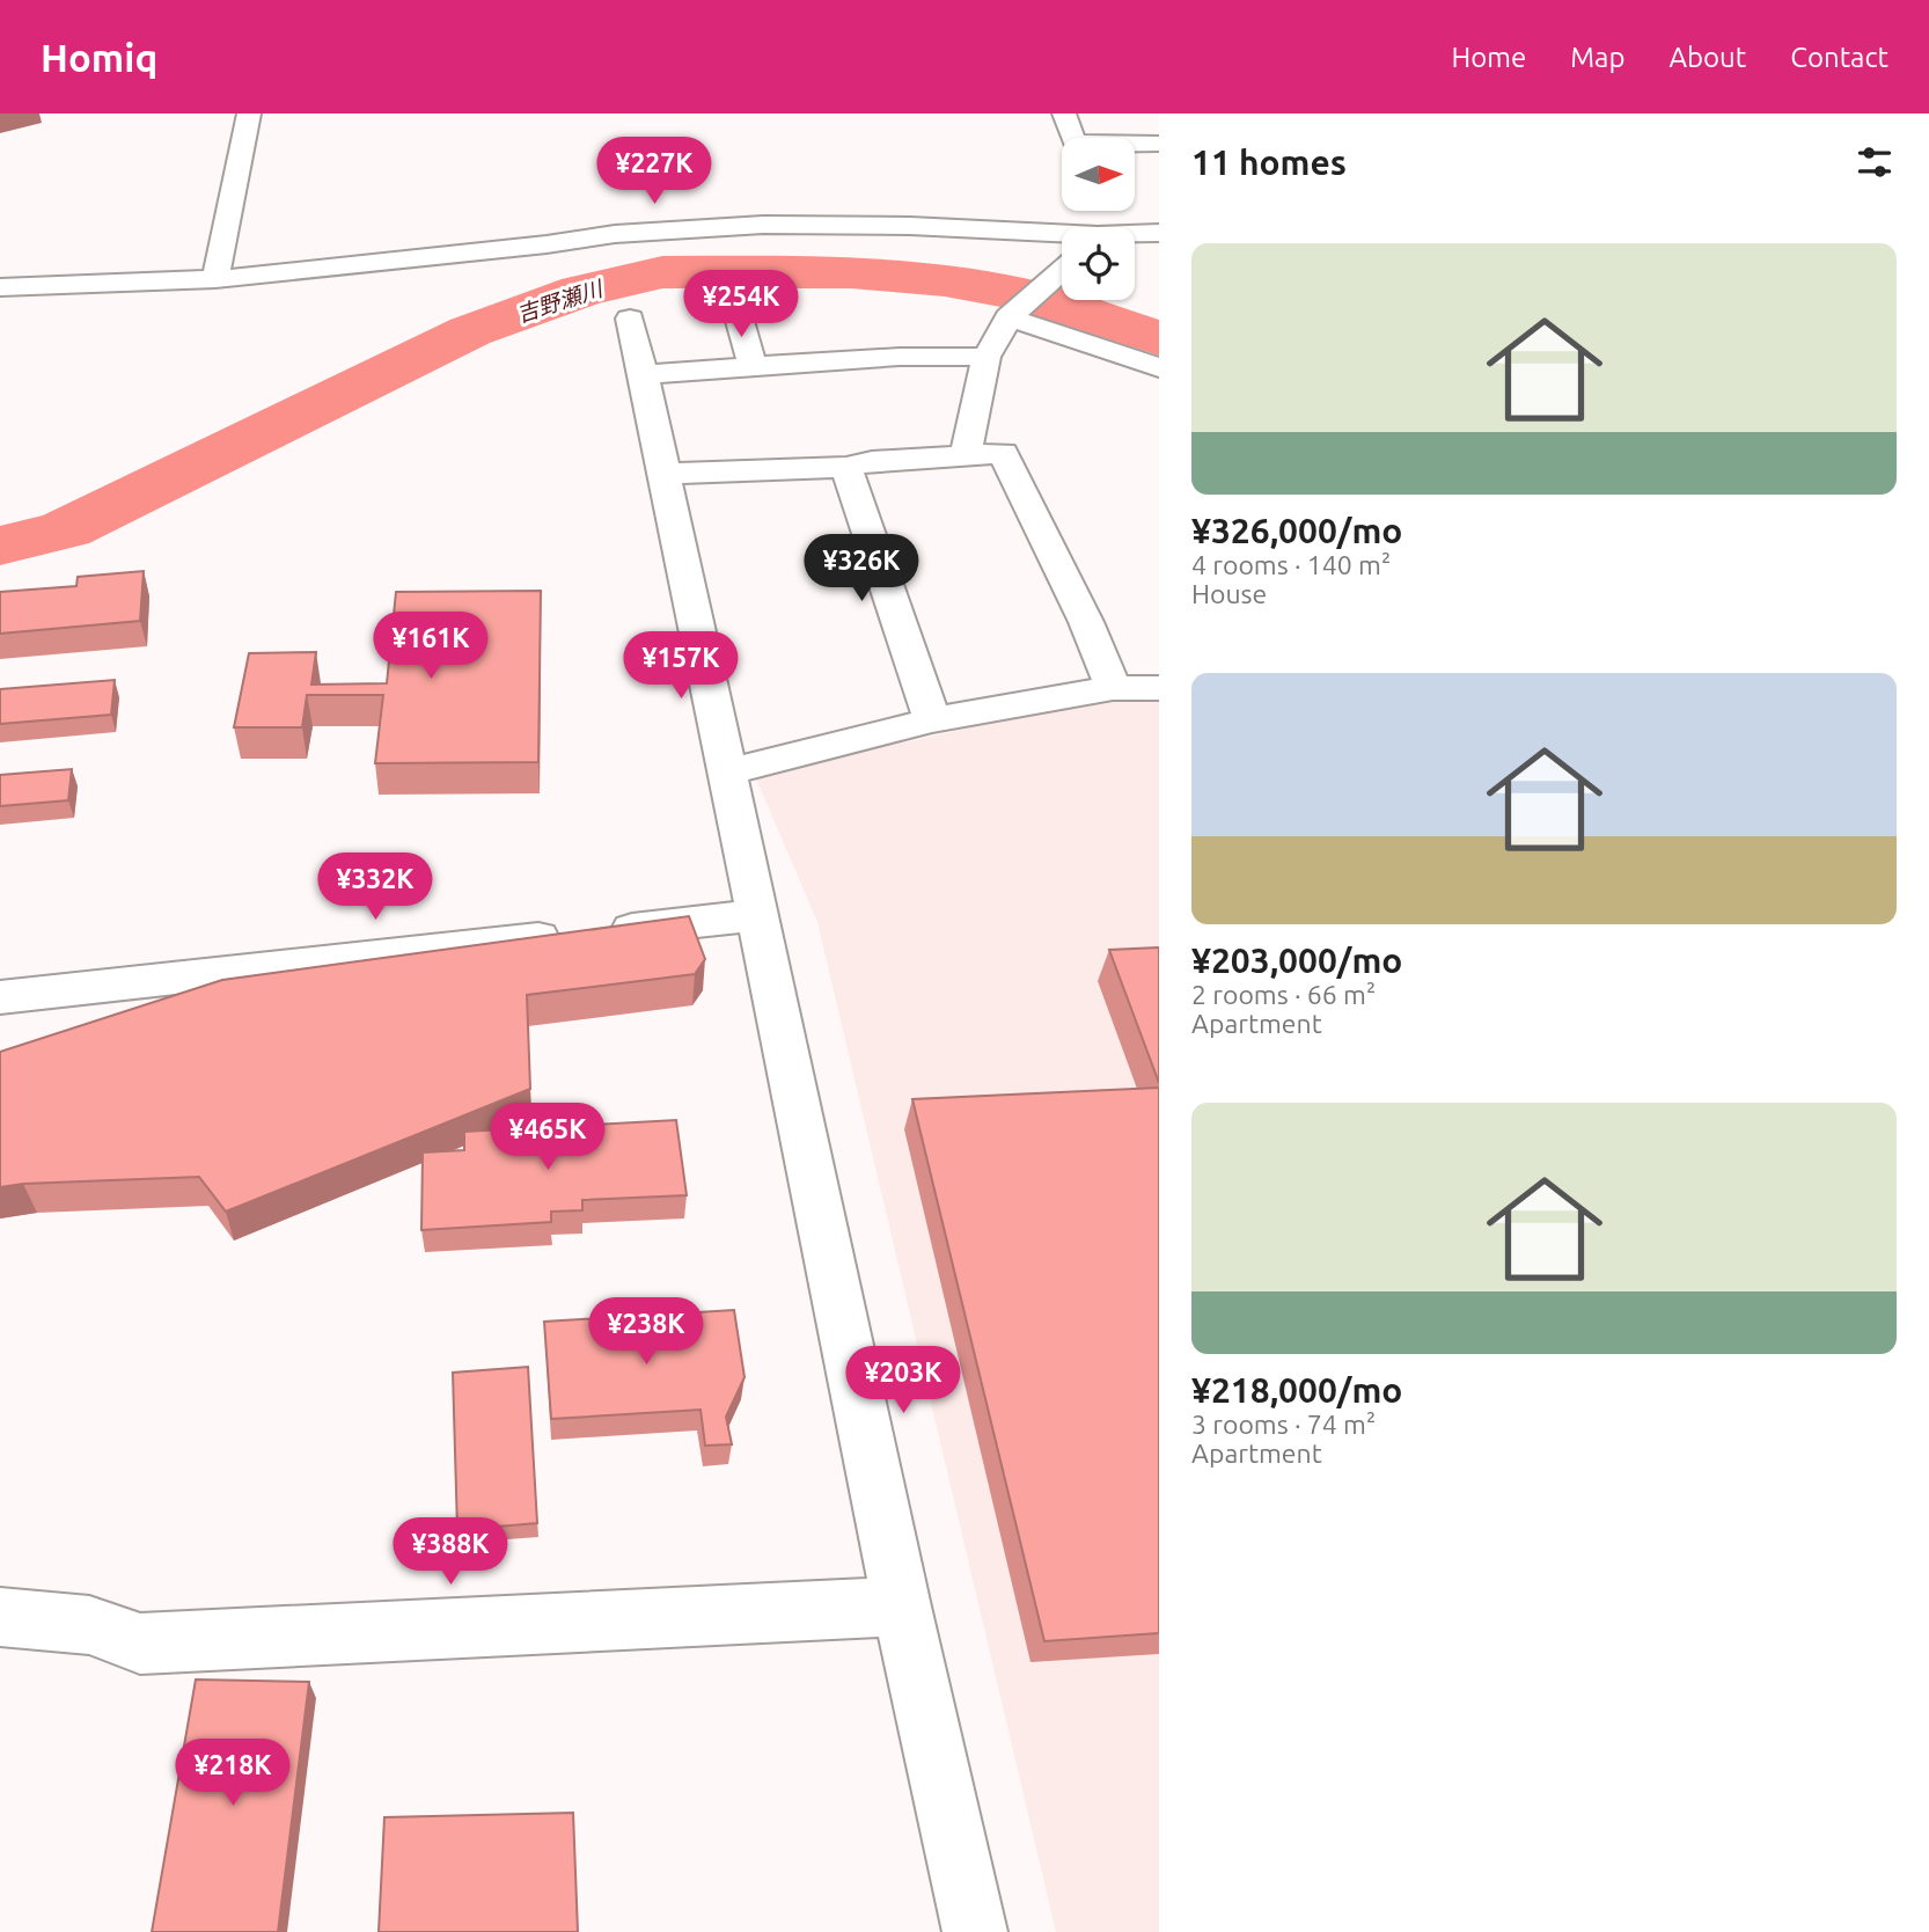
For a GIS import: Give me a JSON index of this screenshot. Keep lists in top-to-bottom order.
{
  "water": ["吉野瀬川"],
  "north": "right",
  "page": {
    "header": "Homiq",
    "nav": [
      "Home",
      "Map",
      "About",
      "Contact"
    ],
    "heading": "11 homes",
    "price": [
      "¥227K",
      "¥254K",
      "¥326K",
      "¥161K",
      "¥157K",
      "¥332K",
      "¥465K",
      "¥238K",
      "¥203K",
      "¥388K",
      "¥218K"
    ],
    "list": [
      {
        "name": "¥326,000/mo",
        "note": "4 rooms · 140 m² · House"
      },
      {
        "name": "¥203,000/mo",
        "note": "2 rooms · 66 m² · Apartment"
      },
      {
        "name": "¥218,000/mo",
        "note": "3 rooms · 74 m² · Apartment"
      }
    ]
  }
}
